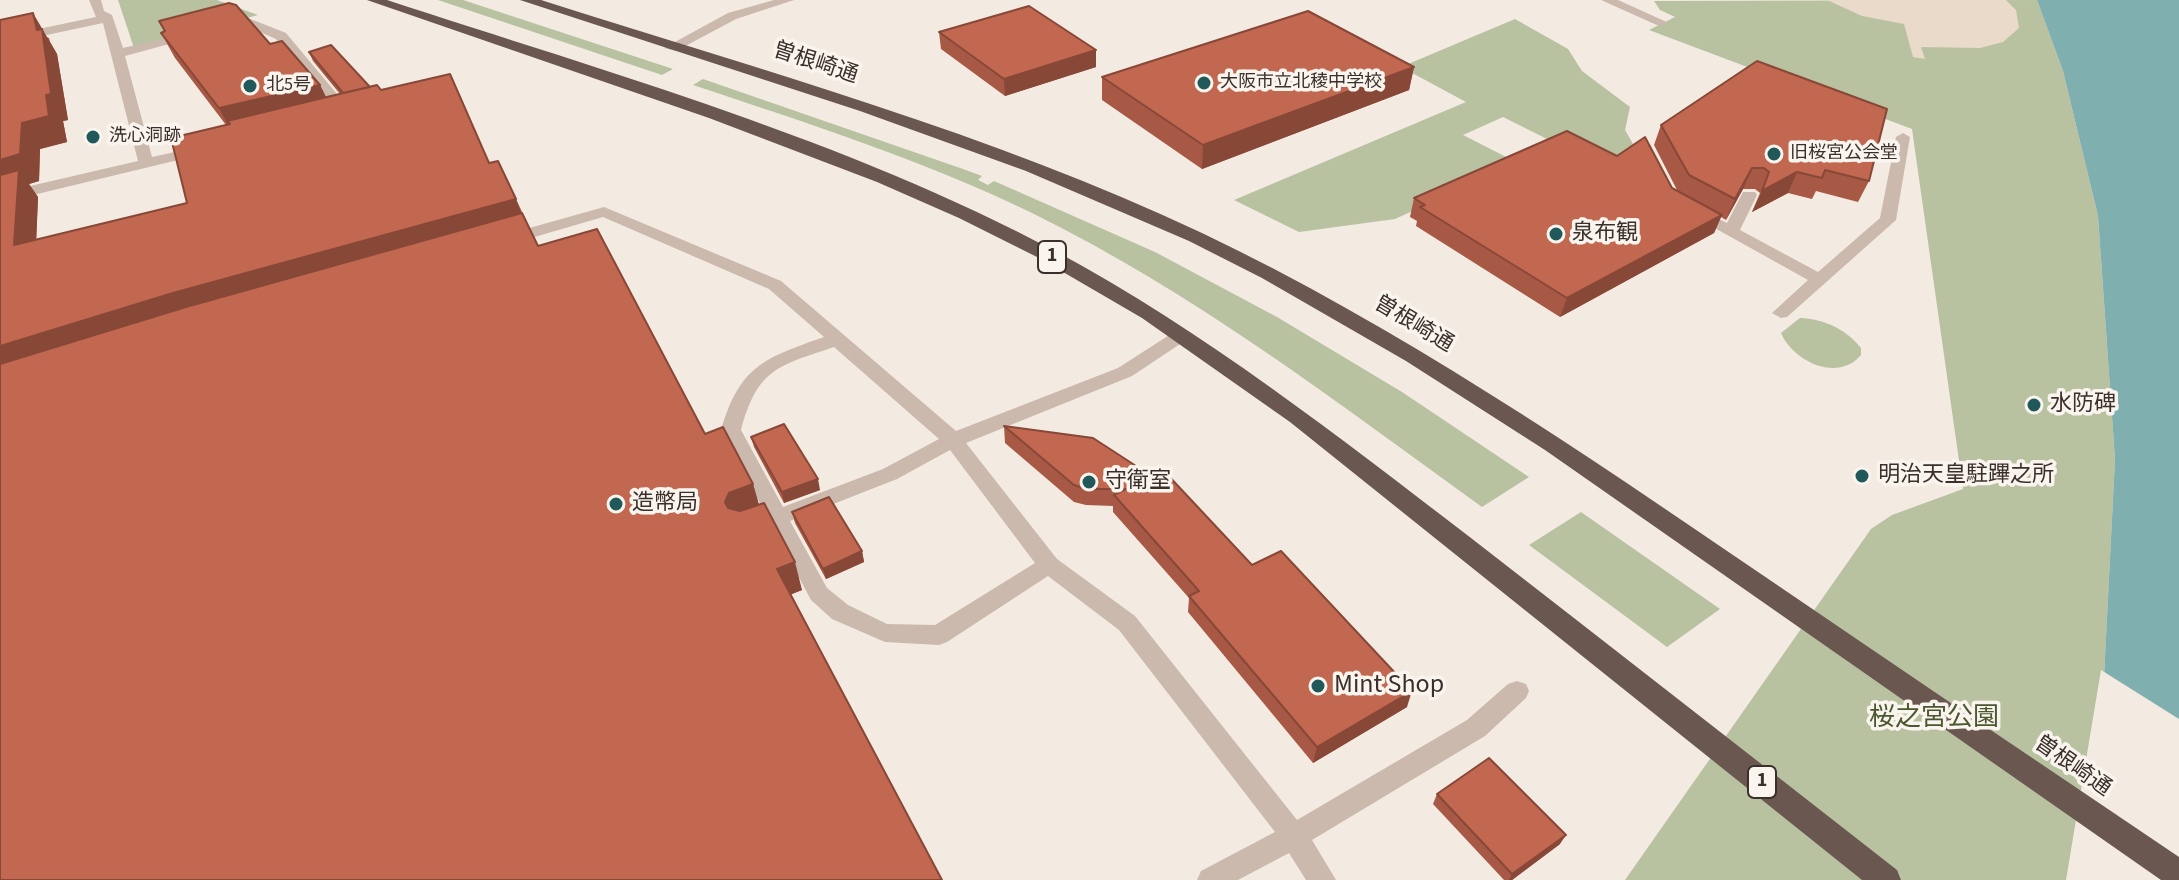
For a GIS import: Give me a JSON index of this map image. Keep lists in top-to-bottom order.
{
  "streets": {
    "highway": ["曽根崎通", "1"]
  },
  "parks": ["桜之宮公園"],
  "places": [
    "大阪市立北稜中学校",
    "北5号",
    "洗心洞跡",
    "旧桜宮公会堂",
    "泉布観",
    "水防碑",
    "明治天皇駐蹕之所",
    "守衛室",
    "造幣局",
    "Mint Shop"
  ]
}
